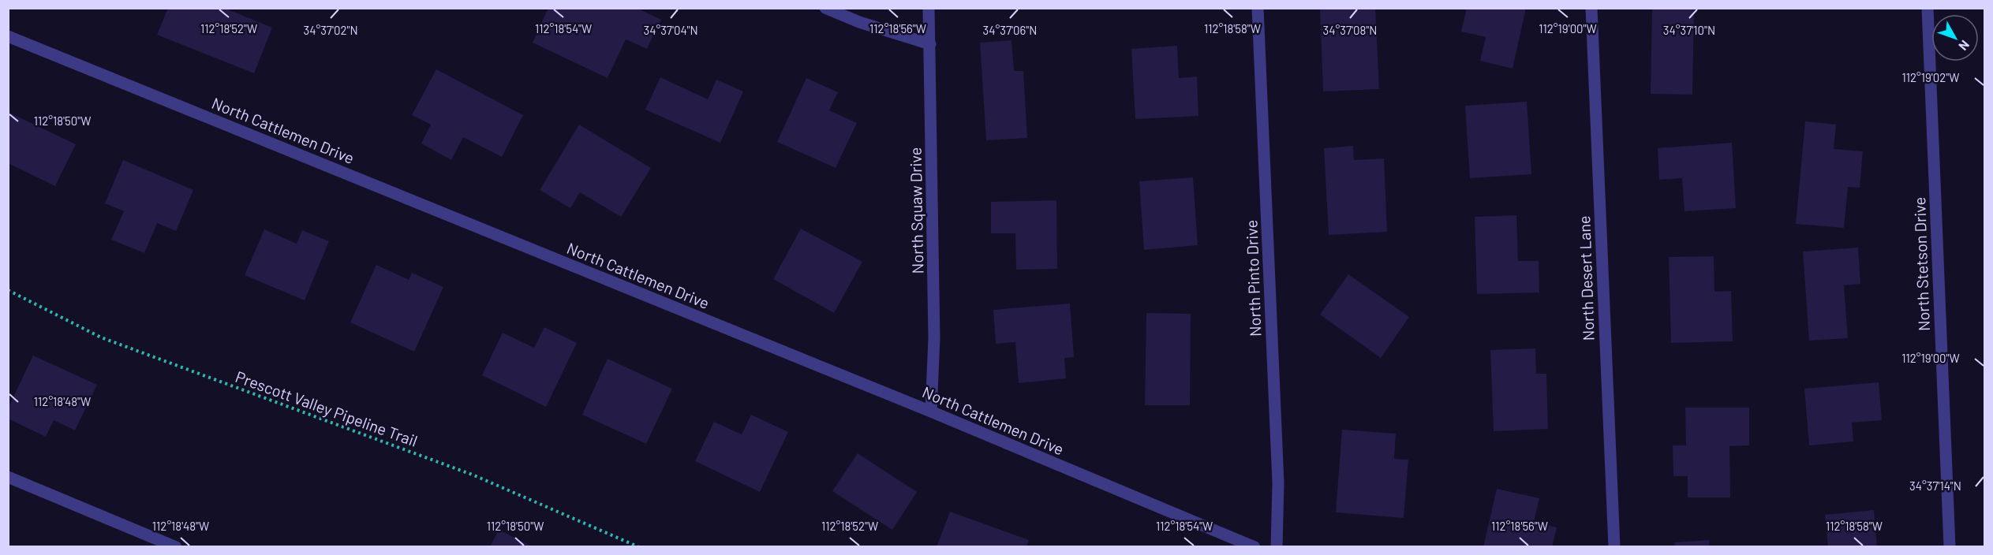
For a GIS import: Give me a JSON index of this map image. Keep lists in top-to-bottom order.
{
  "streets": {
    "street": [
      "North Cattlemen Drive",
      "North Squaw Drive",
      "North Stetson Drive",
      "North Pinto Drive",
      "North Desert Lane"
    ],
    "path": ["Prescott Valley Pipeline Trail"]
  },
  "crossings": [
    ["North Cattlemen Drive", "North Squaw Drive"]
  ],
  "north": "bottom right",
  "coordinates": [
    "112°18'52\"W",
    "112°18'54\"W",
    "112°18'56\"W",
    "112°18'58\"W",
    "112°19'00\"W",
    "34°37'02\"N",
    "34°37'04\"N",
    "34°37'06\"N",
    "34°37'08\"N",
    "34°37'10\"N",
    "112°19'02\"W",
    "112°18'50\"W",
    "112°18'48\"W",
    "34°37'14\"N"
  ]
}
